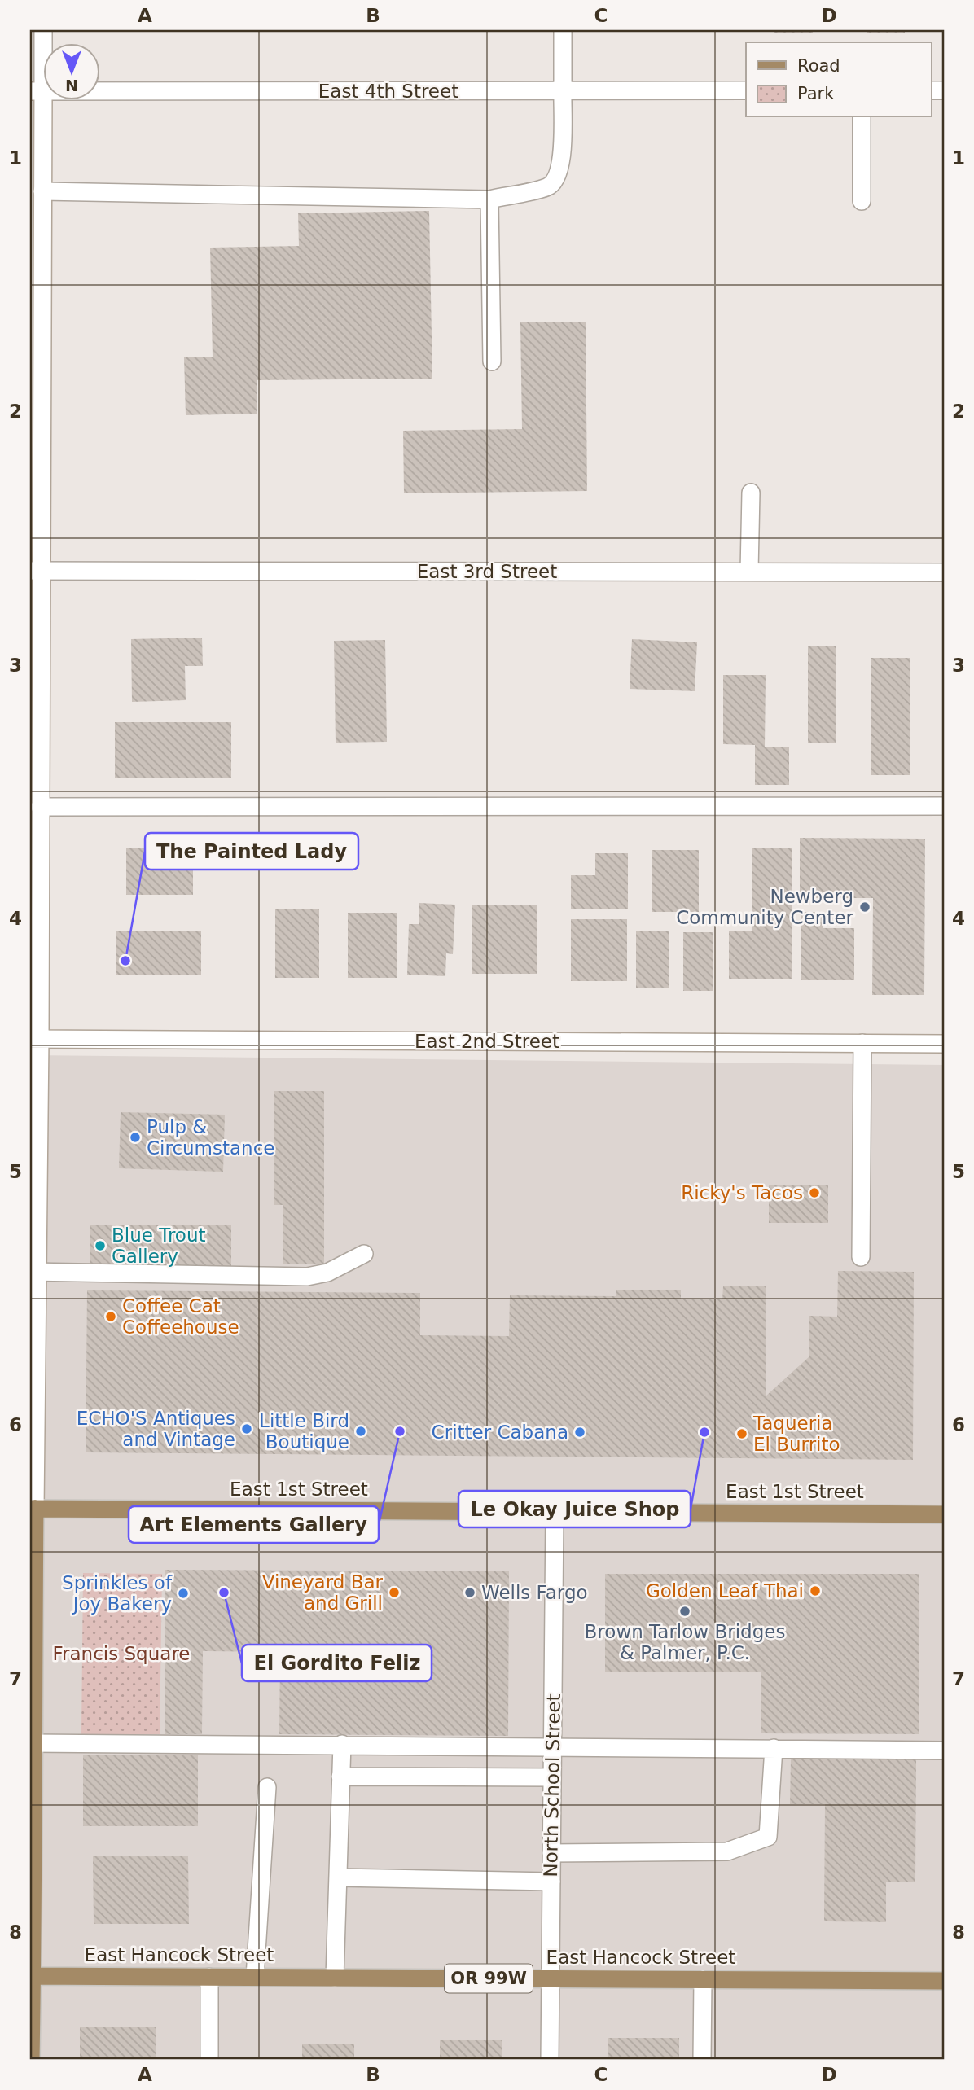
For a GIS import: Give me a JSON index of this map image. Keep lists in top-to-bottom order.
{
  "streets": {
    "main road": ["East 1st Street", "East Hancock Street", "OR 99W"],
    "street": [
      "East 4th Street",
      "East 3rd Street",
      "East 2nd Street",
      "North School Street"
    ]
  },
  "crossings": [
    ["East 1st Street", "North School Street"],
    ["North School Street", "East Hancock Street"]
  ],
  "parks": ["Francis Square"],
  "places": [
    "Newberg Community Center",
    "The Painted Lady",
    "Pulp & Circumstance",
    "Ricky's Tacos",
    "Blue Trout Gallery",
    "Coffee Cat Coffeehouse",
    "ECHO'S Antiques and Vintage",
    "Little Bird Boutique",
    "Art Elements Gallery",
    "Critter Cabana",
    "Le Okay Juice Shop",
    "Taqueria El Burrito",
    "Golden Leaf Thai",
    "El Gordito Feliz",
    "Vineyard Bar and Grill",
    "Wells Fargo",
    "Sprinkles of Joy Bakery",
    "Brown Tarlow Bridges & Palmer, P.C."
  ],
  "legend": ["Road", "Park"],
  "north": "bottom",
  "grid": {
    "columns": [
      "A",
      "B",
      "C",
      "D"
    ],
    "rows": [
      "1",
      "2",
      "3",
      "4",
      "5",
      "6",
      "7",
      "8"
    ]
  }
}
